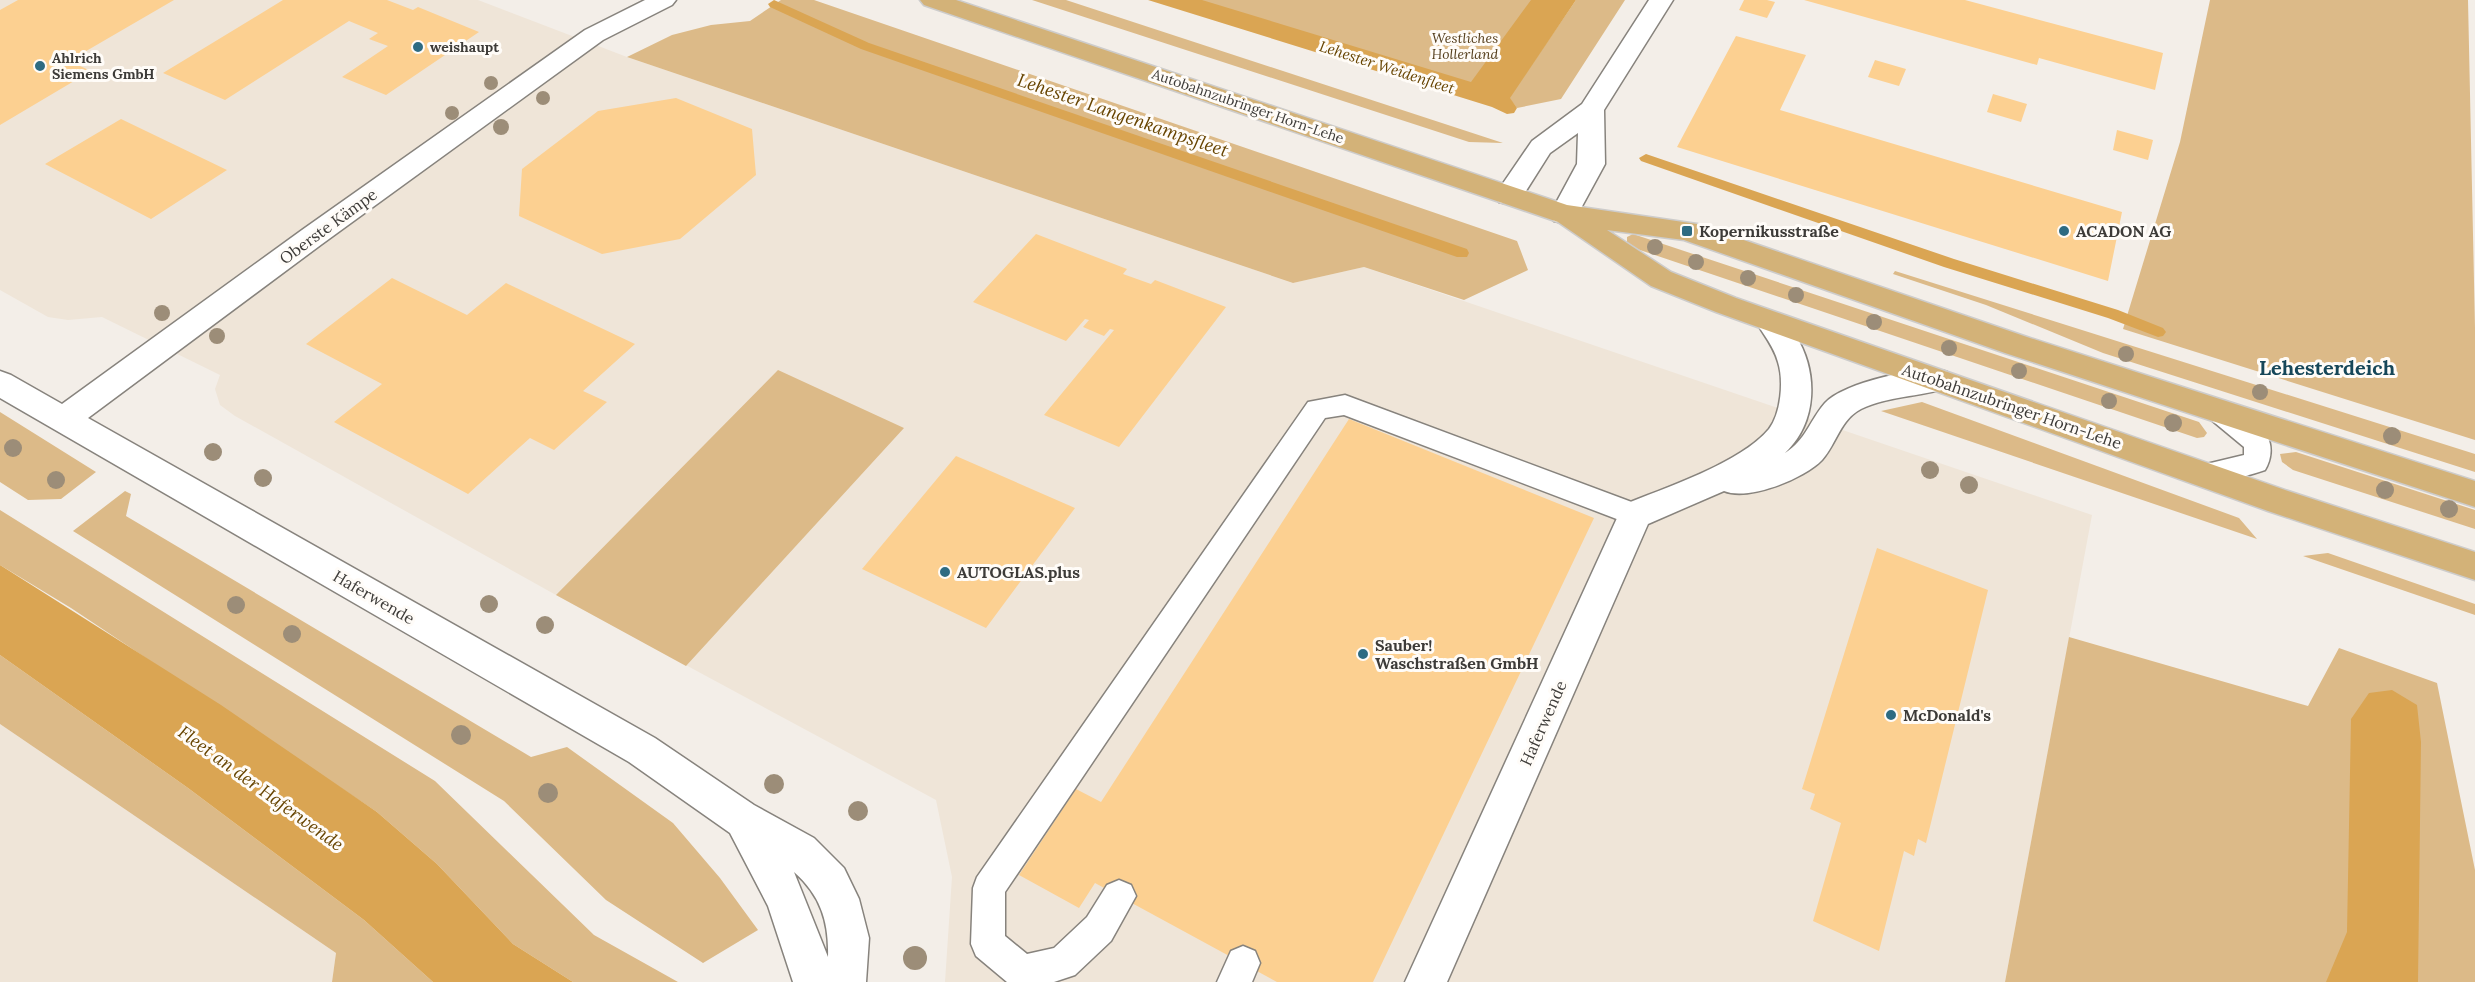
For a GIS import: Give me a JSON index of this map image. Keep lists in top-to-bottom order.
{
  "streets": {
    "main road": ["Autobahnzubringer Horn-Lehe"],
    "street": ["Oberste Kämpe", "Haferwende"]
  },
  "crossings": [
    ["Oberste Kämpe", "Haferwende"]
  ],
  "districts": ["Lehesterdeich"],
  "water": ["Lehester Weidenfleet", "Lehester Langenkampsfleet", "Fleet an der Haferwende"],
  "parks": ["Westliches Hollerland"],
  "places": {
    "other": [
      "weishaupt",
      "Ahlrich Siemens GmbH",
      "ACADON AG",
      "AUTOGLAS.plus",
      "Sauber! Waschstraßen GmbH",
      "McDonald's"
    ],
    "transit": ["Kopernikusstraße"]
  }
}
